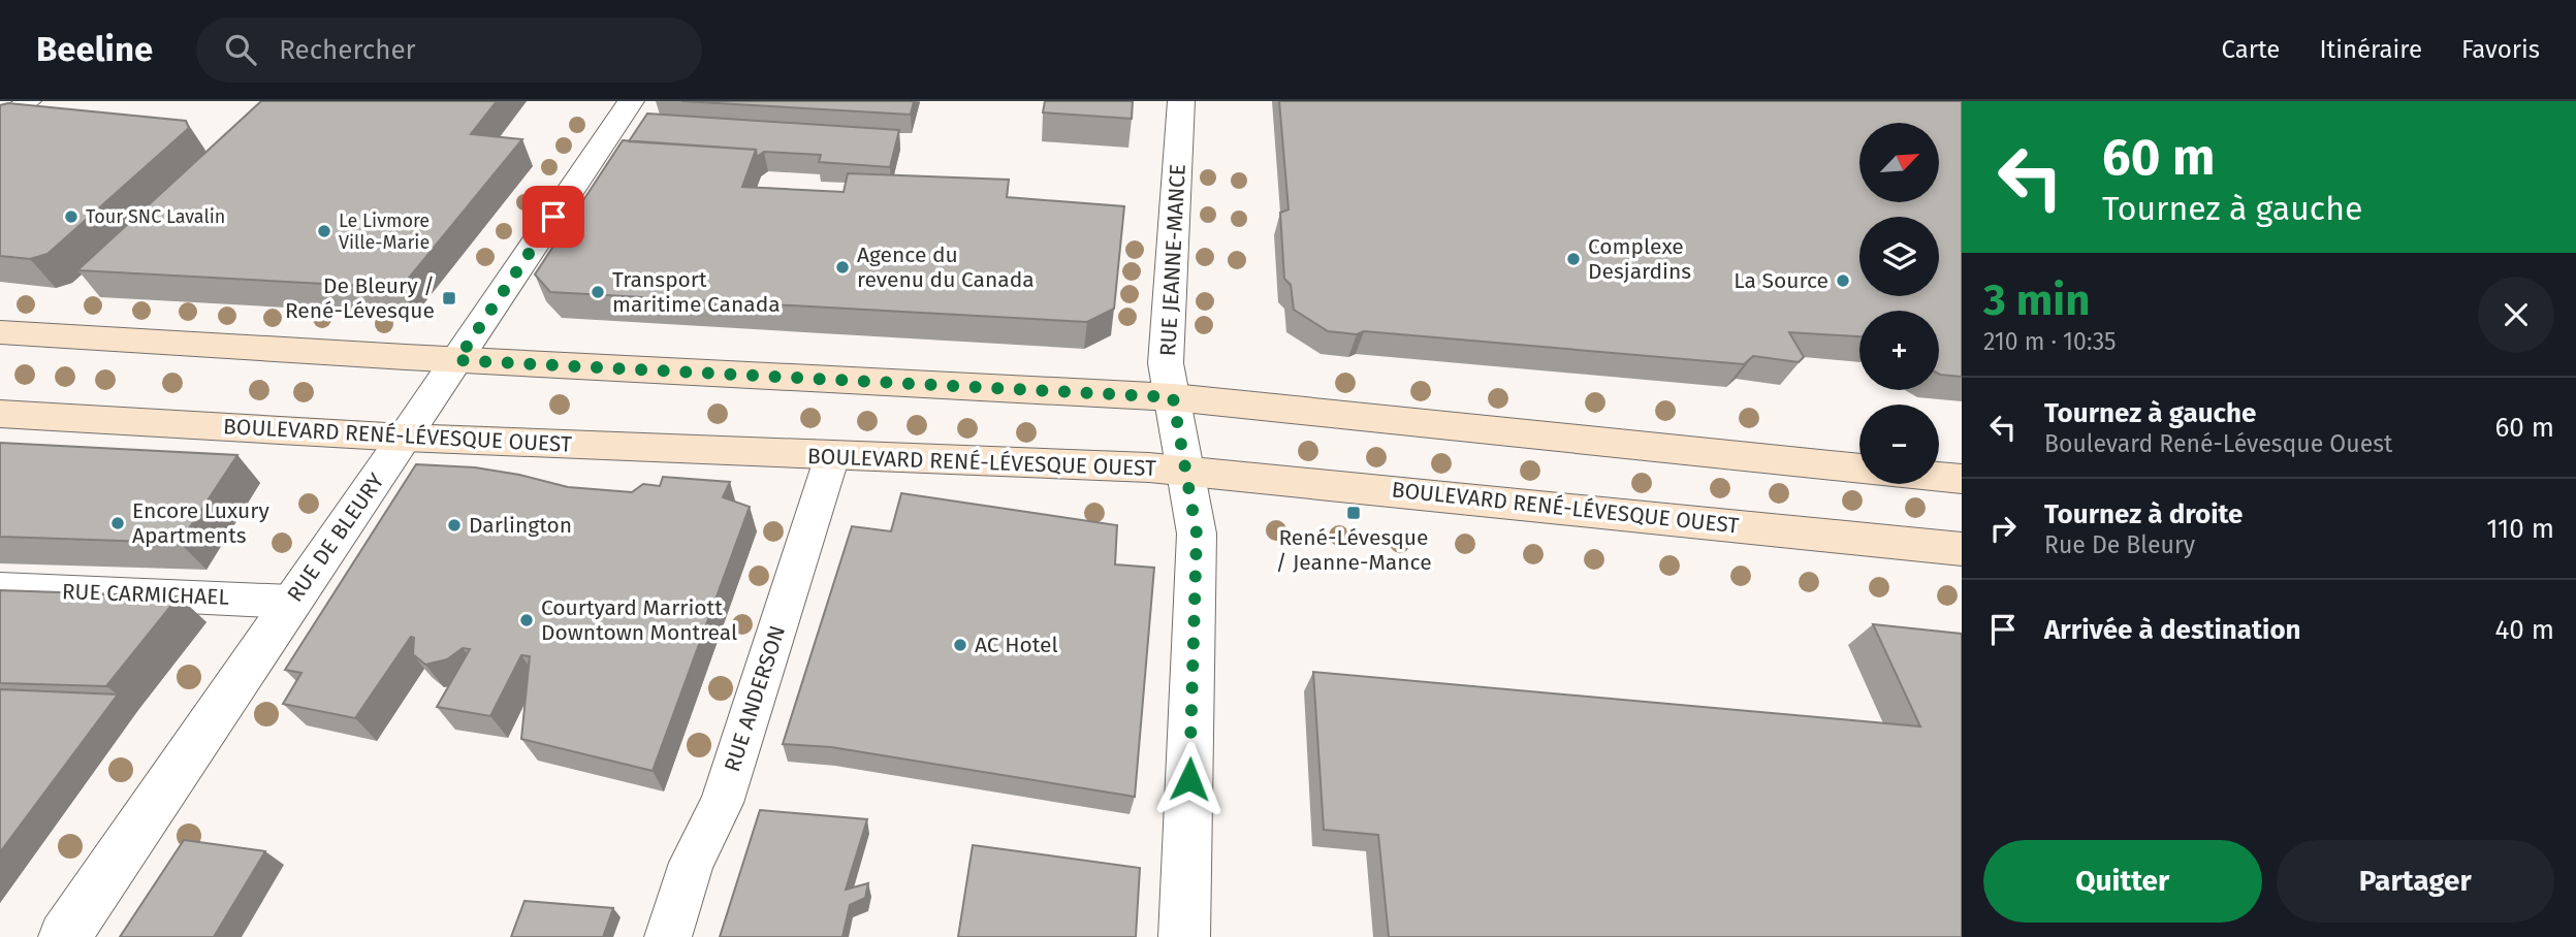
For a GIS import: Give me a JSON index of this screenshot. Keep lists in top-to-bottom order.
{
  "streets": {
    "main road": ["BOULEVARD RENÉ-LÉVESQUE OUEST"],
    "street": [
      "RUE JEANNE-MANCE",
      "RUE DE BLEURY",
      "RUE CARMICHAEL",
      "RUE ANDERSON"
    ]
  },
  "crossings": [
    ["RUE JEANNE-MANCE", "BOULEVARD RENÉ-LÉVESQUE OUEST"],
    ["BOULEVARD RENÉ-LÉVESQUE OUEST", "RUE DE BLEURY"],
    ["BOULEVARD RENÉ-LÉVESQUE OUEST", "RUE ANDERSON"],
    ["RUE DE BLEURY", "RUE CARMICHAEL"]
  ],
  "places": {
    "other": [
      "Tour SNC Lavalin",
      "Le Livmore Ville-Marie",
      "Complexe Desjardins",
      "Agence du revenu du Canada",
      "La Source",
      "Transport maritime Canada",
      "Encore Luxury Apartments",
      "Darlington",
      "Courtyard Marriott Downtown Montreal",
      "AC Hotel"
    ],
    "transit": ["De Bleury / René-Lévesque", "René-Lévesque / Jeanne-Mance"]
  },
  "north": "top right",
  "page": {
    "header": "Beeline",
    "search": "Rechercher",
    "nav": ["Carte", "Itinéraire", "Favoris"],
    "turn": ["60 m", "Tournez à gauche"],
    "map_buttons": ["+", "−"],
    "heading": ["3 min", "210 m · 10:35"],
    "list": [
      {
        "name": "Tournez à gauche",
        "note": "Boulevard René-Lévesque Ouest",
        "value": "60 m"
      },
      {
        "name": "Tournez à droite",
        "note": "Rue De Bleury",
        "value": "110 m"
      },
      {
        "name": "Arrivée à destination",
        "value": "40 m"
      }
    ],
    "buttons": ["Quitter", "Partager"]
  }
}
